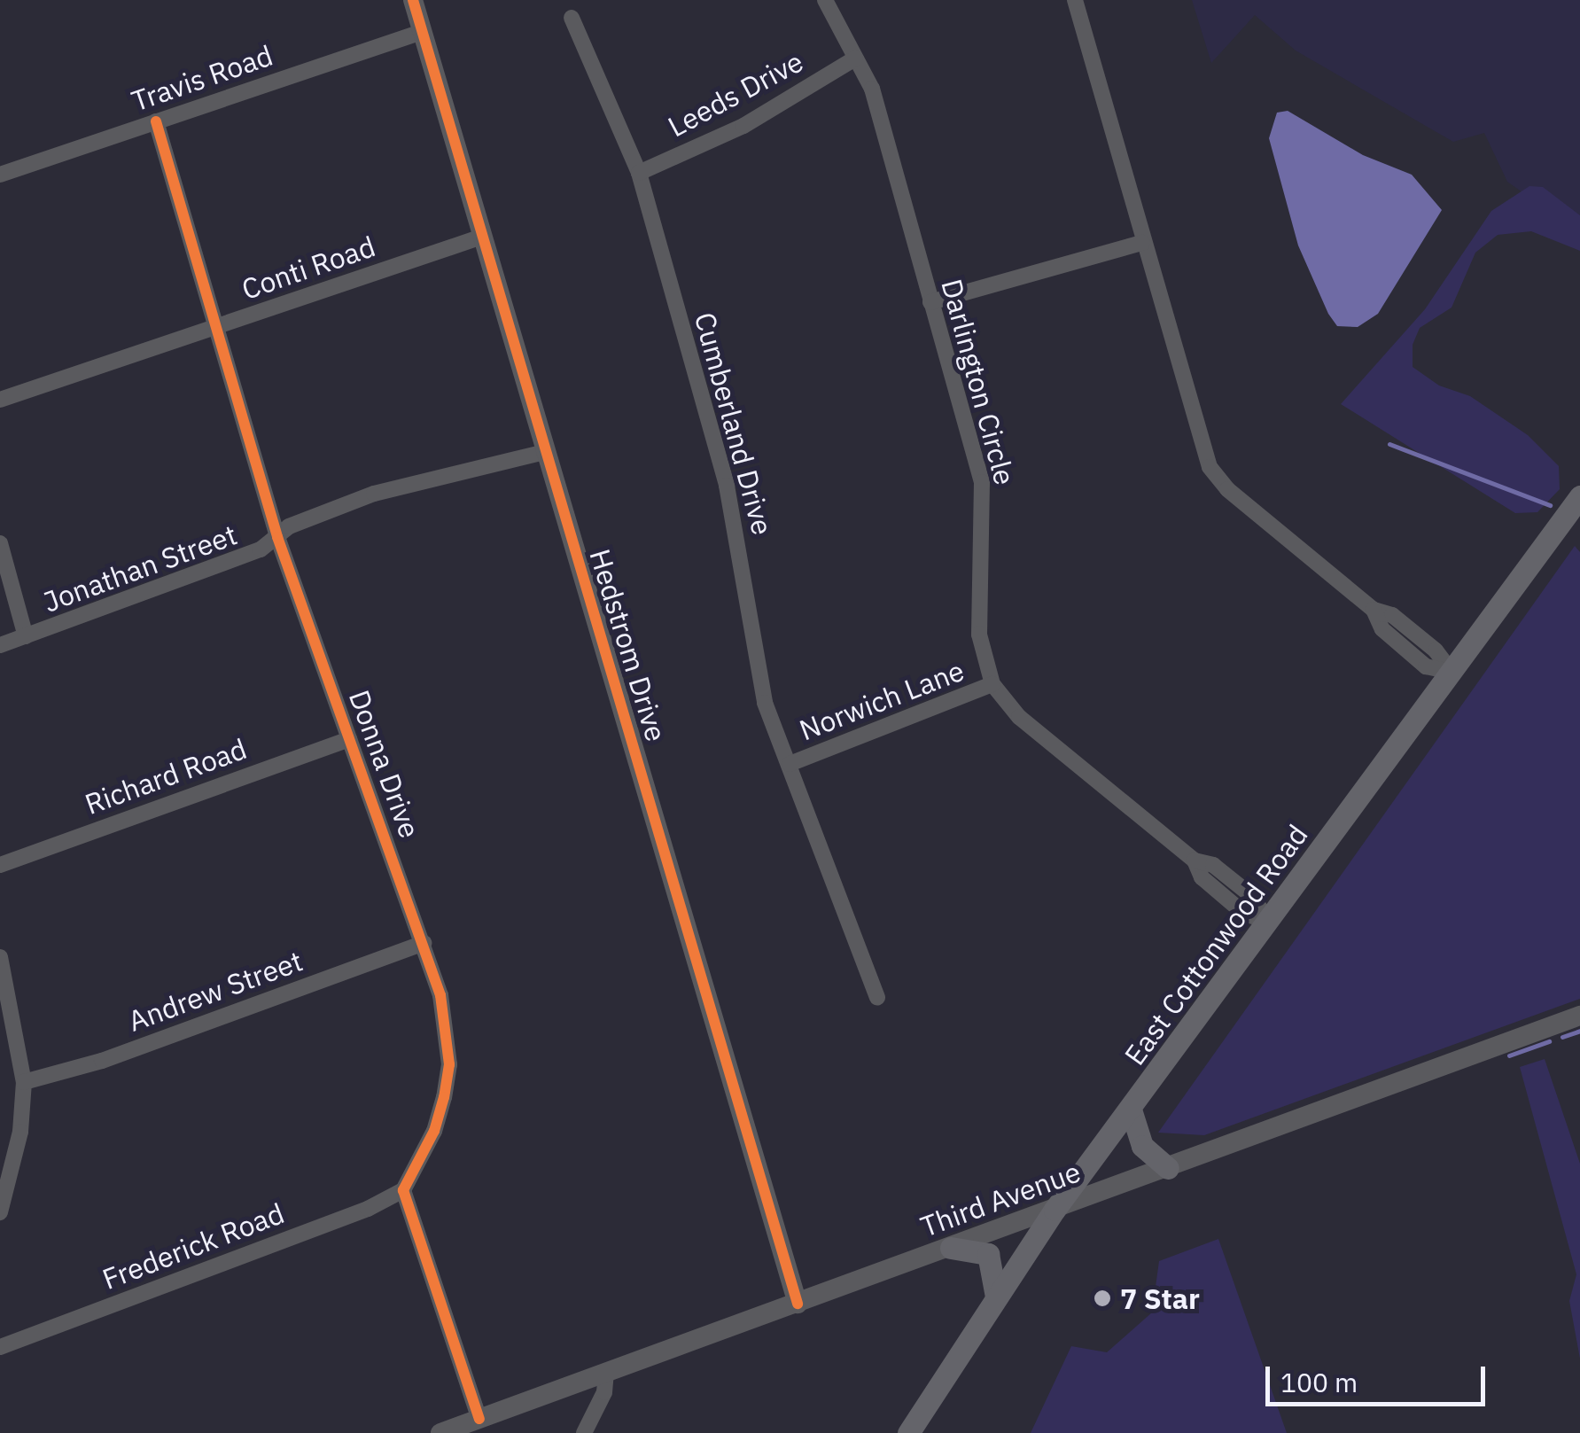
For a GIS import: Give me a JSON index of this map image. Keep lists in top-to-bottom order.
{
  "streets": {
    "main road": ["East Cottonwood Road"],
    "street": [
      "Travis Road",
      "Leeds Drive",
      "Conti Road",
      "Darlington Circle",
      "Cumberland Drive",
      "Jonathan Street",
      "Hedstrom Drive",
      "Norwich Lane",
      "Donna Drive",
      "Richard Road",
      "Andrew Street",
      "Third Avenue",
      "Frederick Road"
    ]
  },
  "crossings": [
    ["Travis Road", "Hedstrom Drive"],
    ["Travis Road", "Donna Drive"],
    ["Leeds Drive", "Darlington Circle"],
    ["Leeds Drive", "Cumberland Drive"],
    ["Conti Road", "Hedstrom Drive"],
    ["Conti Road", "Donna Drive"],
    ["Darlington Circle", "Norwich Lane"],
    ["Darlington Circle", "East Cottonwood Road"],
    ["Cumberland Drive", "Norwich Lane"],
    ["Jonathan Street", "Hedstrom Drive"],
    ["Jonathan Street", "Donna Drive"],
    ["Hedstrom Drive", "Third Avenue"],
    ["Donna Drive", "Richard Road"],
    ["Donna Drive", "Andrew Street"],
    ["Donna Drive", "Frederick Road"],
    ["East Cottonwood Road", "Third Avenue"]
  ],
  "places": ["7 Star"],
  "scale_bar": "100 m"
}
